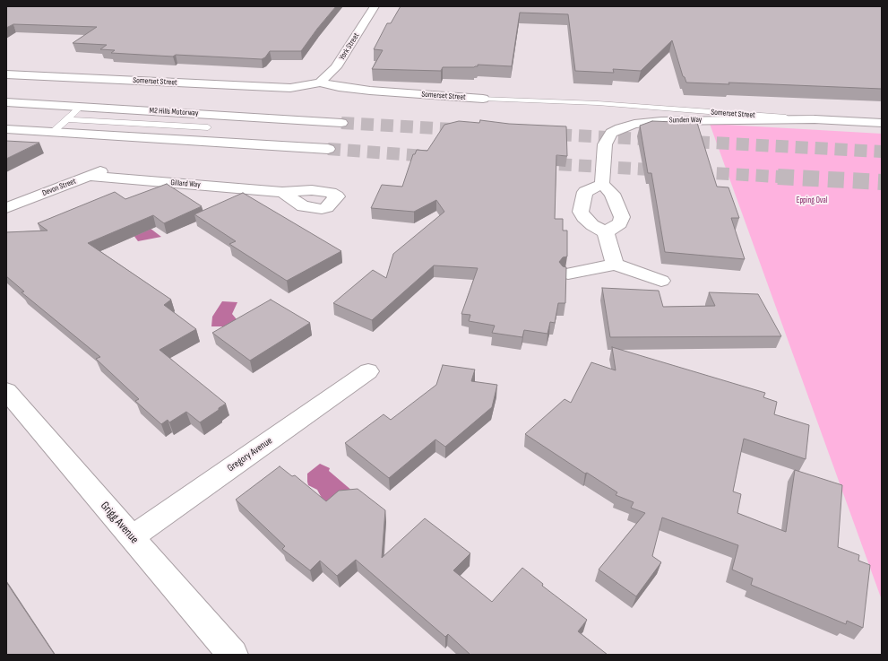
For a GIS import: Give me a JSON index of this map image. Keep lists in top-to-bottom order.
{
  "streets": {
    "main road": [
      "York Street",
      "Somerset Street",
      "M2 Hills Motorway",
      "Sunden Way",
      "Gillard Way",
      "Devon Street",
      "Gregory Avenue",
      "Grigg Avenue"
    ]
  },
  "crossings": [
    ["York Street", "Somerset Street"],
    ["Somerset Street", "Sunden Way"],
    ["Gillard Way", "Devon Street"],
    ["Gregory Avenue", "Grigg Avenue"]
  ],
  "parks": ["Epping Oval"]
}
